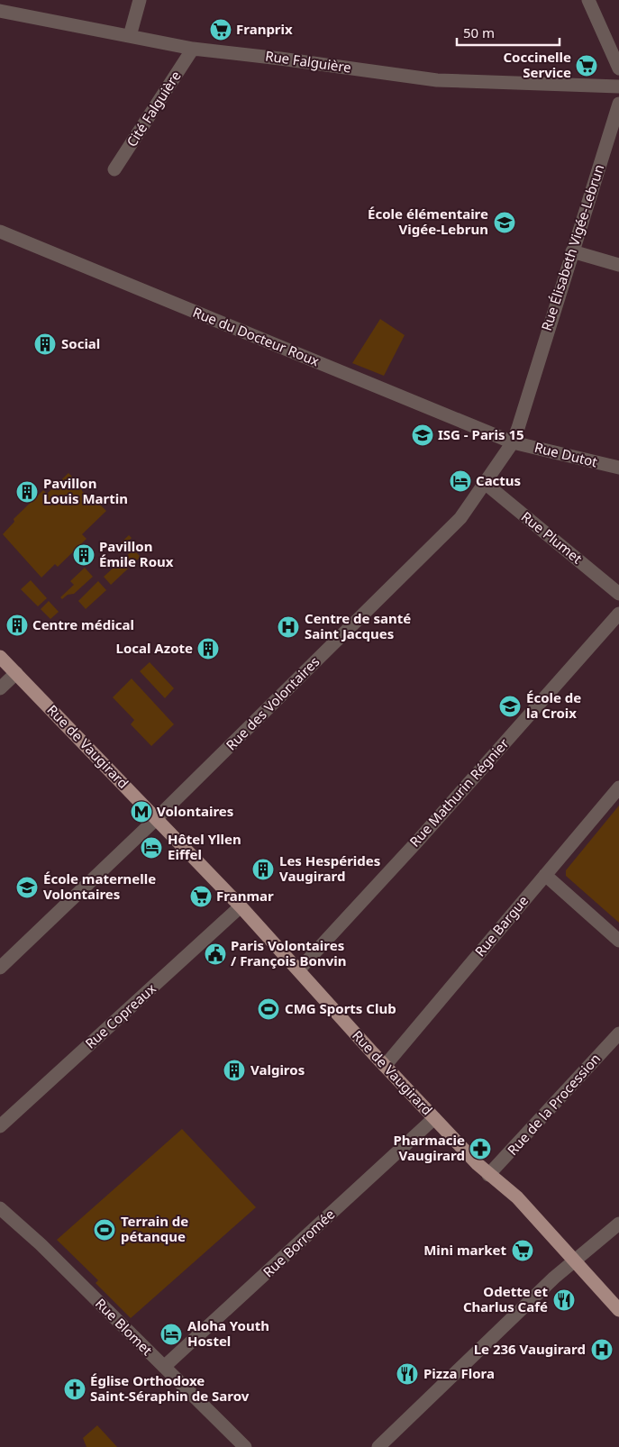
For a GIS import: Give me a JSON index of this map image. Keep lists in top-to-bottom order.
{
  "streets": {
    "main road": ["Rue de Vaugirard"],
    "street": [
      "Rue Falguière",
      "Cité Falguière",
      "Rue Élisabeth Vigée-Lebrun",
      "Rue du Docteur Roux",
      "Rue Dutot",
      "Rue Plumet",
      "Rue des Volontaires",
      "Rue Mathurin Régnier",
      "Rue Bargue",
      "Rue Copreaux",
      "Rue de la Procession",
      "Rue Borromée",
      "Rue Blomet"
    ]
  },
  "crossings": [
    ["Rue Falguière", "Cité Falguière"],
    ["Rue Élisabeth Vigée-Lebrun", "Rue des Volontaires"],
    ["Rue du Docteur Roux", "Rue Dutot"],
    ["Rue du Docteur Roux", "Rue des Volontaires"],
    ["Rue Dutot", "Rue des Volontaires"],
    ["Rue Plumet", "Rue des Volontaires"],
    ["Rue des Volontaires", "Rue de Vaugirard"],
    ["Rue de Vaugirard", "Rue Mathurin Régnier"],
    ["Rue de Vaugirard", "Rue Bargue"],
    ["Rue de Vaugirard", "Rue Copreaux"],
    ["Rue de Vaugirard", "Rue de la Procession"],
    ["Rue de Vaugirard", "Rue Borromée"],
    ["Rue Borromée", "Rue Blomet"]
  ],
  "places": {
    "supermarket": [
      "Franprix",
      "Coccinelle Service",
      "Franmar",
      "Mini market"
    ],
    "school or university": [
      "École élémentaire Vigée-Lebrun",
      "ISG - Paris 15",
      "École de la Croix",
      "École maternelle Volontaires"
    ],
    "building": [
      "Social",
      "Pavillon Louis Martin",
      "Pavillon Émile Roux",
      "Centre médical",
      "Local Azote",
      "Les Hespérides Vaugirard",
      "Valgiros"
    ],
    "hotel": ["Cactus", "Hôtel Yllen Eiffel", "Aloha Youth Hostel"],
    "hospital": ["Centre de santé Saint Jacques", "Le 236 Vaugirard"],
    "metro station": ["Volontaires"],
    "public building": ["Paris Volontaires / François Bonvin"],
    "sports": ["CMG Sports Club", "Terrain de pétanque"],
    "pharmacy": ["Pharmacie Vaugirard"],
    "restaurant": ["Odette et Charlus Café", "Pizza Flora"],
    "church": ["Église Orthodoxe Saint-Séraphin de Sarov"]
  },
  "scale_bar": "50 m"
}
